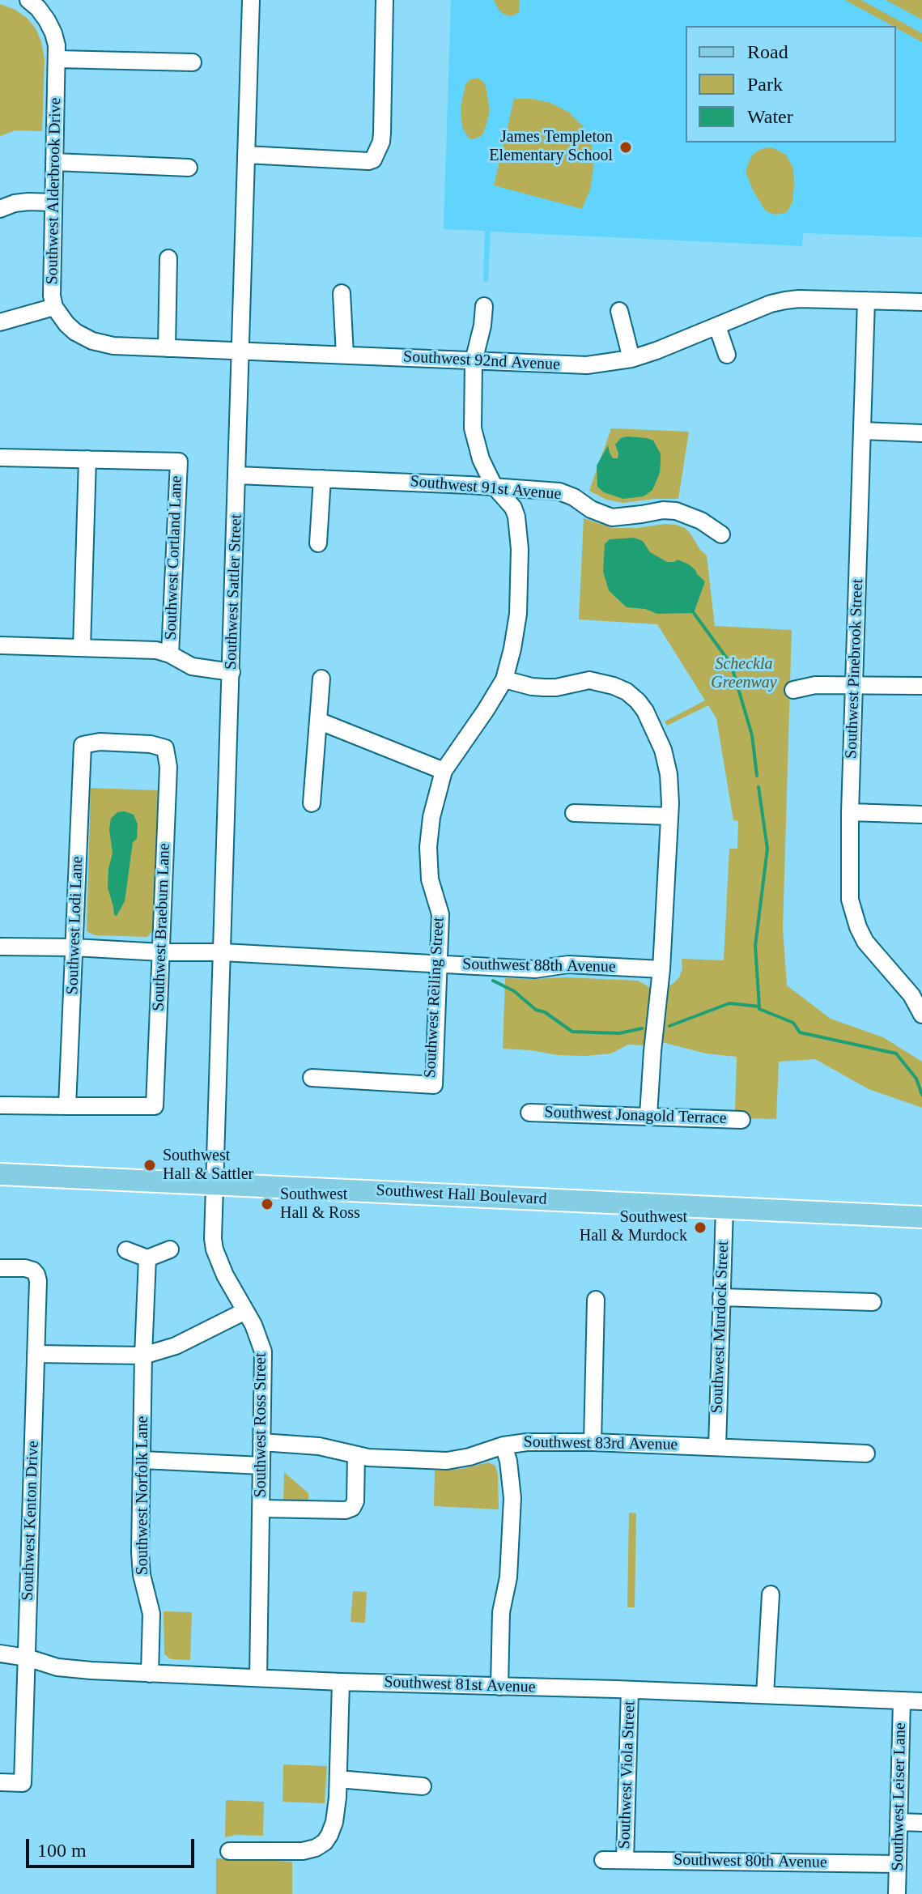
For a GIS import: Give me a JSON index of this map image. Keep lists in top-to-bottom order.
{
  "streets": {
    "main road": ["Southwest Hall Boulevard"],
    "street": [
      "Southwest Alderbrook Drive",
      "Southwest 92nd Avenue",
      "Southwest 91st Avenue",
      "Southwest Cortland Lane",
      "Southwest Sattler Street",
      "Southwest Pinebrook Street",
      "Southwest Lodi Lane",
      "Southwest Braeburn Lane",
      "Southwest 88th Avenue",
      "Southwest Reiling Street",
      "Southwest Jonagold Terrace",
      "Southwest Murdock Street",
      "Southwest Ross Street",
      "Southwest 83rd Avenue",
      "Southwest Norfolk Lane",
      "Southwest Kenton Drive",
      "Southwest 81st Avenue",
      "Southwest Viola Street",
      "Southwest Leiser Lane",
      "Southwest 80th Avenue"
    ]
  },
  "crossings": [
    ["Southwest Alderbrook Drive", "Southwest 92nd Avenue"],
    ["Southwest Alderbrook Drive", "Southwest Sattler Street"],
    ["Southwest 92nd Avenue", "Southwest Sattler Street"],
    ["Southwest 92nd Avenue", "Southwest Pinebrook Street"],
    ["Southwest 92nd Avenue", "Southwest Reiling Street"],
    ["Southwest 91st Avenue", "Southwest Sattler Street"],
    ["Southwest 91st Avenue", "Southwest Reiling Street"],
    ["Southwest Sattler Street", "Southwest 88th Avenue"],
    ["Southwest Sattler Street", "Southwest Hall Boulevard"],
    ["Southwest Sattler Street", "Southwest Ross Street"],
    ["Southwest Lodi Lane", "Southwest Braeburn Lane"],
    ["Southwest Lodi Lane", "Southwest 88th Avenue"],
    ["Southwest Braeburn Lane", "Southwest 88th Avenue"],
    ["Southwest 88th Avenue", "Southwest Reiling Street"],
    ["Southwest Hall Boulevard", "Southwest Murdock Street"],
    ["Southwest Hall Boulevard", "Southwest Ross Street"],
    ["Southwest Murdock Street", "Southwest 83rd Avenue"],
    ["Southwest Ross Street", "Southwest 83rd Avenue"],
    ["Southwest Ross Street", "Southwest 81st Avenue"],
    ["Southwest Norfolk Lane", "Southwest 81st Avenue"],
    ["Southwest Kenton Drive", "Southwest 81st Avenue"],
    ["Southwest 81st Avenue", "Southwest Viola Street"],
    ["Southwest 81st Avenue", "Southwest Leiser Lane"],
    ["Southwest Viola Street", "Southwest 80th Avenue"],
    ["Southwest Leiser Lane", "Southwest 80th Avenue"]
  ],
  "parks": ["Scheckla Greenway"],
  "places": [
    "James Templeton Elementary School",
    "Southwest Hall & Sattler",
    "Southwest Hall & Ross",
    "Southwest Hall & Murdock"
  ],
  "legend": ["Road", "Park", "Water"],
  "scale_bar": "100 m"
}
